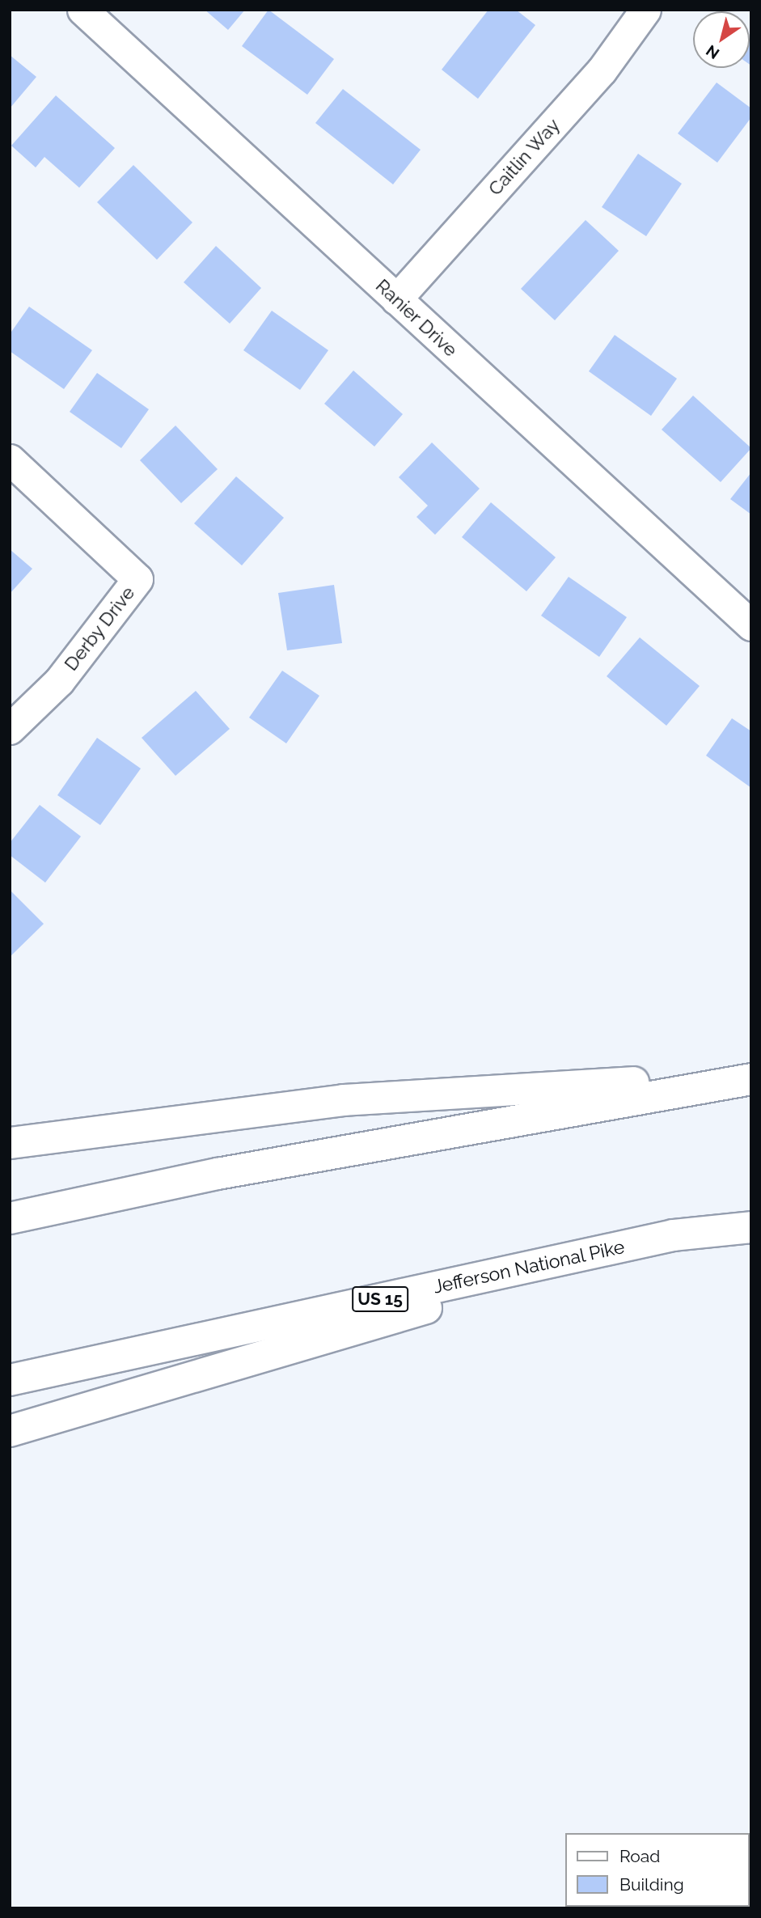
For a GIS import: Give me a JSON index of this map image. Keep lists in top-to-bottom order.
{
  "streets": {
    "highway": ["Jefferson National Pike", "US 15"],
    "street": ["Caitlin Way", "Ranier Drive", "Derby Drive"]
  },
  "crossings": [
    ["Caitlin Way", "Ranier Drive"]
  ],
  "legend": ["Road", "Building"],
  "north": "bottom left"
}
